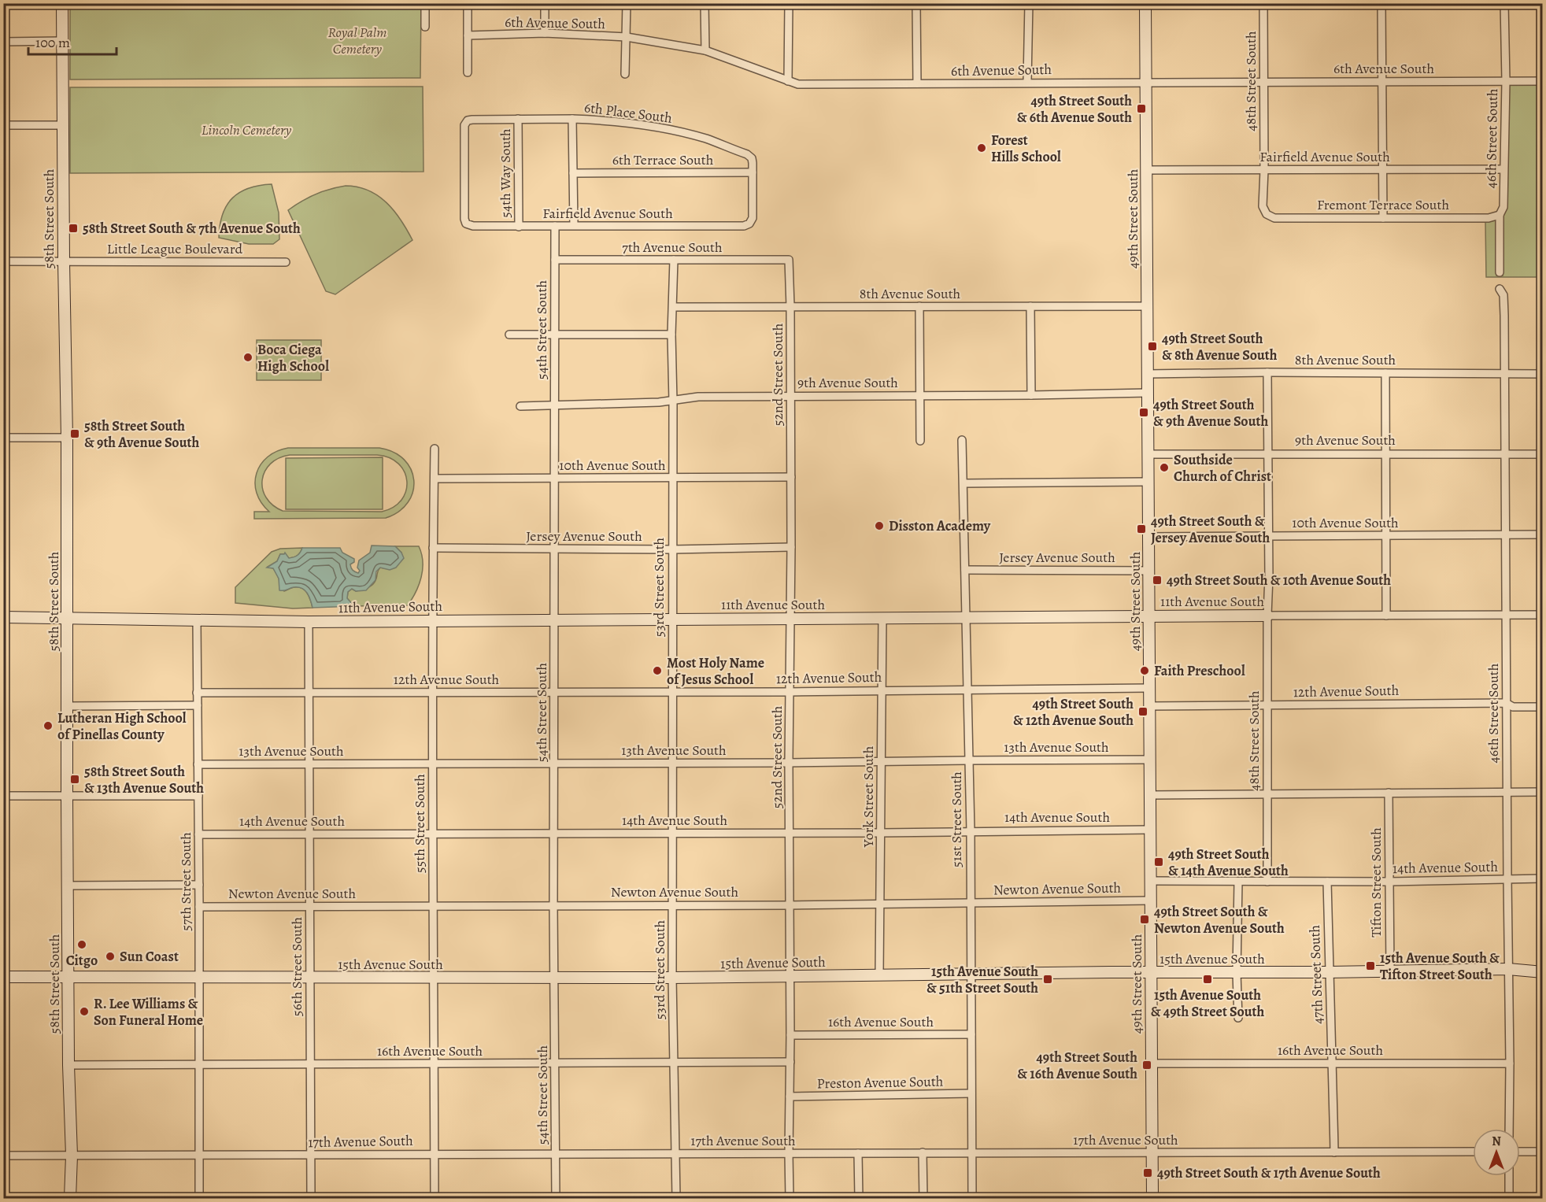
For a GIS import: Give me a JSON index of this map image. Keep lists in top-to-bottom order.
{
  "streets": {
    "street": [
      "6th Avenue South",
      "48th Street South",
      "6th Place South",
      "46th Street South",
      "Fairfield Avenue South",
      "6th Terrace South",
      "54th Way South",
      "Fremont Terrace South",
      "58th Street South",
      "49th Street South",
      "7th Avenue South",
      "Little League Boulevard",
      "8th Avenue South",
      "54th Street South",
      "52nd Street South",
      "9th Avenue South",
      "10th Avenue South",
      "Jersey Avenue South",
      "53rd Street South",
      "11th Avenue South",
      "12th Avenue South",
      "13th Avenue South",
      "York Street South",
      "14th Avenue South",
      "51st Street South",
      "55th Street South",
      "57th Street South",
      "Tifton Street South",
      "Newton Avenue South",
      "15th Avenue South",
      "56th Street South",
      "47th Street South",
      "16th Avenue South",
      "Preston Avenue South",
      "17th Avenue South"
    ]
  },
  "crossings": [
    ["6th Avenue South", "48th Street South"],
    ["6th Avenue South", "46th Street South"],
    ["6th Avenue South", "49th Street South"],
    ["48th Street South", "Fairfield Avenue South"],
    ["48th Street South", "Fremont Terrace South"],
    ["48th Street South", "8th Avenue South"],
    ["48th Street South", "9th Avenue South"],
    ["48th Street South", "10th Avenue South"],
    ["48th Street South", "11th Avenue South"],
    ["48th Street South", "12th Avenue South"],
    ["48th Street South", "14th Avenue South"],
    ["6th Place South", "Fairfield Avenue South"],
    ["6th Place South", "6th Terrace South"],
    ["6th Place South", "54th Way South"],
    ["46th Street South", "Fairfield Avenue South"],
    ["46th Street South", "Fremont Terrace South"],
    ["46th Street South", "8th Avenue South"],
    ["46th Street South", "9th Avenue South"],
    ["46th Street South", "10th Avenue South"],
    ["46th Street South", "11th Avenue South"],
    ["46th Street South", "12th Avenue South"],
    ["46th Street South", "14th Avenue South"],
    ["46th Street South", "15th Avenue South"],
    ["46th Street South", "16th Avenue South"],
    ["Fairfield Avenue South", "6th Terrace South"],
    ["Fairfield Avenue South", "54th Way South"],
    ["Fairfield Avenue South", "49th Street South"],
    ["Fairfield Avenue South", "54th Street South"],
    ["58th Street South", "Little League Boulevard"],
    ["58th Street South", "11th Avenue South"],
    ["58th Street South", "15th Avenue South"],
    ["58th Street South", "16th Avenue South"],
    ["58th Street South", "17th Avenue South"],
    ["49th Street South", "8th Avenue South"],
    ["49th Street South", "9th Avenue South"],
    ["49th Street South", "10th Avenue South"],
    ["49th Street South", "Jersey Avenue South"],
    ["49th Street South", "11th Avenue South"],
    ["49th Street South", "12th Avenue South"],
    ["49th Street South", "13th Avenue South"],
    ["49th Street South", "14th Avenue South"],
    ["49th Street South", "Newton Avenue South"],
    ["49th Street South", "15th Avenue South"],
    ["49th Street South", "16th Avenue South"],
    ["49th Street South", "17th Avenue South"],
    ["7th Avenue South", "54th Street South"],
    ["7th Avenue South", "52nd Street South"],
    ["7th Avenue South", "53rd Street South"],
    ["8th Avenue South", "52nd Street South"],
    ["8th Avenue South", "53rd Street South"],
    ["54th Street South", "9th Avenue South"],
    ["54th Street South", "10th Avenue South"],
    ["54th Street South", "Jersey Avenue South"],
    ["54th Street South", "11th Avenue South"],
    ["54th Street South", "12th Avenue South"],
    ["54th Street South", "13th Avenue South"],
    ["54th Street South", "14th Avenue South"],
    ["54th Street South", "Newton Avenue South"],
    ["54th Street South", "15th Avenue South"],
    ["54th Street South", "16th Avenue South"],
    ["54th Street South", "17th Avenue South"],
    ["52nd Street South", "9th Avenue South"],
    ["52nd Street South", "10th Avenue South"],
    ["52nd Street South", "Jersey Avenue South"],
    ["52nd Street South", "11th Avenue South"],
    ["52nd Street South", "12th Avenue South"],
    ["52nd Street South", "13th Avenue South"],
    ["52nd Street South", "14th Avenue South"],
    ["52nd Street South", "Newton Avenue South"],
    ["52nd Street South", "15th Avenue South"],
    ["52nd Street South", "16th Avenue South"],
    ["52nd Street South", "Preston Avenue South"],
    ["52nd Street South", "17th Avenue South"],
    ["9th Avenue South", "53rd Street South"],
    ["10th Avenue South", "53rd Street South"],
    ["10th Avenue South", "55th Street South"],
    ["Jersey Avenue South", "53rd Street South"],
    ["Jersey Avenue South", "51st Street South"],
    ["Jersey Avenue South", "55th Street South"],
    ["53rd Street South", "11th Avenue South"],
    ["53rd Street South", "12th Avenue South"],
    ["53rd Street South", "13th Avenue South"],
    ["53rd Street South", "14th Avenue South"],
    ["53rd Street South", "Newton Avenue South"],
    ["53rd Street South", "15th Avenue South"],
    ["53rd Street South", "16th Avenue South"],
    ["53rd Street South", "17th Avenue South"],
    ["11th Avenue South", "York Street South"],
    ["11th Avenue South", "51st Street South"],
    ["11th Avenue South", "55th Street South"],
    ["11th Avenue South", "57th Street South"],
    ["11th Avenue South", "56th Street South"],
    ["12th Avenue South", "York Street South"],
    ["12th Avenue South", "51st Street South"],
    ["12th Avenue South", "55th Street South"],
    ["12th Avenue South", "57th Street South"],
    ["12th Avenue South", "56th Street South"],
    ["13th Avenue South", "York Street South"],
    ["13th Avenue South", "51st Street South"],
    ["13th Avenue South", "55th Street South"],
    ["13th Avenue South", "57th Street South"],
    ["13th Avenue South", "56th Street South"],
    ["York Street South", "14th Avenue South"],
    ["York Street South", "Newton Avenue South"],
    ["York Street South", "15th Avenue South"],
    ["14th Avenue South", "51st Street South"],
    ["14th Avenue South", "55th Street South"],
    ["14th Avenue South", "57th Street South"],
    ["14th Avenue South", "Tifton Street South"],
    ["14th Avenue South", "56th Street South"],
    ["14th Avenue South", "47th Street South"],
    ["51st Street South", "Newton Avenue South"],
    ["51st Street South", "15th Avenue South"],
    ["51st Street South", "16th Avenue South"],
    ["51st Street South", "Preston Avenue South"],
    ["51st Street South", "17th Avenue South"],
    ["55th Street South", "Newton Avenue South"],
    ["55th Street South", "15th Avenue South"],
    ["55th Street South", "16th Avenue South"],
    ["55th Street South", "17th Avenue South"],
    ["57th Street South", "Newton Avenue South"],
    ["57th Street South", "15th Avenue South"],
    ["57th Street South", "16th Avenue South"],
    ["57th Street South", "17th Avenue South"],
    ["Tifton Street South", "15th Avenue South"],
    ["Newton Avenue South", "56th Street South"],
    ["15th Avenue South", "56th Street South"],
    ["15th Avenue South", "47th Street South"],
    ["56th Street South", "16th Avenue South"],
    ["56th Street South", "17th Avenue South"],
    ["47th Street South", "16th Avenue South"],
    ["47th Street South", "17th Avenue South"]
  ],
  "parks": ["Royal Palm Cemetery", "Lincoln Cemetery"],
  "places": {
    "transit": [
      "49th Street South & 6th Avenue South",
      "58th Street South & 7th Avenue South",
      "49th Street South & 8th Avenue South",
      "49th Street South & 9th Avenue South",
      "58th Street South & 9th Avenue South",
      "49th Street South & Jersey Avenue South",
      "49th Street South & 10th Avenue South",
      "49th Street South & 12th Avenue South",
      "58th Street South & 13th Avenue South",
      "49th Street South & 14th Avenue South",
      "49th Street South & Newton Avenue South",
      "15th Avenue South & Tifton Street South",
      "15th Avenue South & 51th Street South",
      "15th Avenue South & 49th Street South",
      "49th Street South & 16th Avenue South",
      "49th Street South & 17th Avenue South"
    ],
    "other": [
      "Forest Hills School",
      "Boca Ciega High School",
      "Southside Church of Christ",
      "Disston Academy",
      "Most Holy Name of Jesus School",
      "Faith Preschool",
      "Lutheran High School of Pinellas County",
      "Citgo",
      "Sun Coast",
      "R. Lee Williams & Son Funeral Home"
    ]
  },
  "scale_bar": "100 m",
  "north": "top"
}
